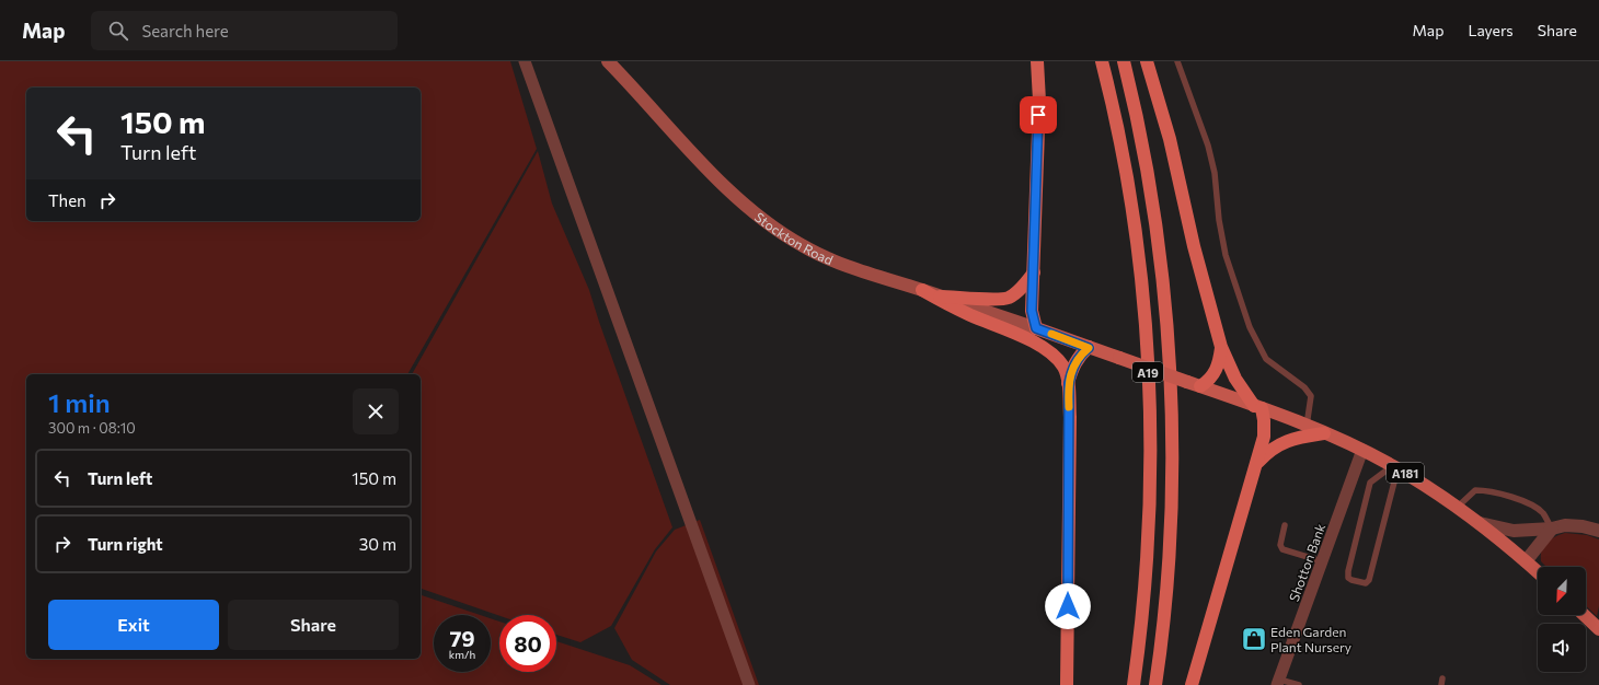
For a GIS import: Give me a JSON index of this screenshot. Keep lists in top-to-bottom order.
{
  "streets": {
    "highway": ["A19"],
    "main road": ["Stockton Road", "A181"],
    "street": ["Shotton Bank"]
  },
  "crossings": [
    ["Stockton Road", "A181"],
    ["A181", "Shotton Bank"]
  ],
  "places": {
    "shop": ["Eden Garden Plant Nursery"]
  },
  "north": "bottom left",
  "page": {
    "header": "Map",
    "search": "Search here",
    "nav": ["Map", "Layers", "Share"],
    "turn": ["150 m", "Turn left"],
    "then": "Then",
    "heading": ["1 min", "300 m · 08:10"],
    "list": [
      {
        "name": "Turn left",
        "value": "150 m"
      },
      {
        "name": "Turn right",
        "value": "30 m"
      }
    ],
    "buttons": ["Exit", "Share"],
    "speed": "79 km/h",
    "limit": "80"
  }
}
